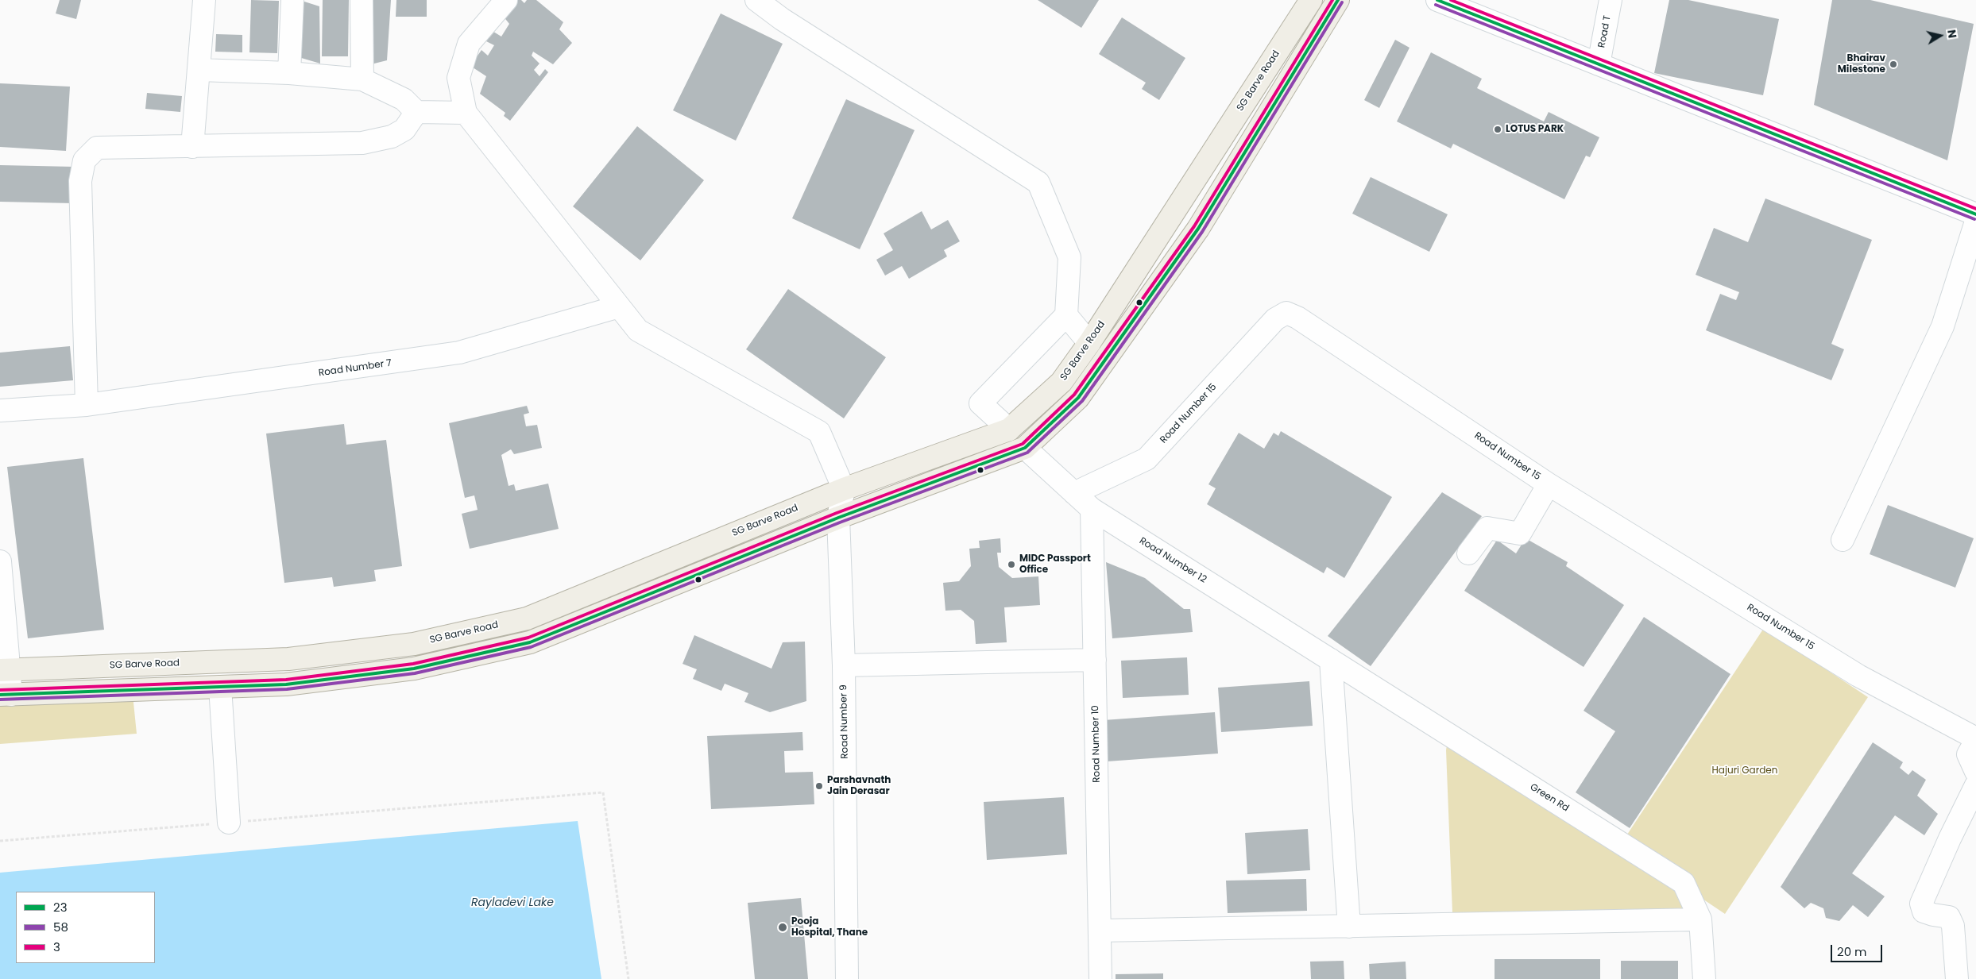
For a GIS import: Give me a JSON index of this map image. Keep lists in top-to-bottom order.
{
  "streets": {
    "main road": ["SG Barve Road"],
    "street": [
      "Road T",
      "Road Number 7",
      "Road Number 15",
      "Road Number 12",
      "Road Number 9",
      "Road Number 10",
      "Green Rd"
    ]
  },
  "crossings": [
    ["SG Barve Road", "Road Number 9"],
    ["Road Number 15", "Road Number 12"],
    ["Road Number 12", "Road Number 10"],
    ["Road Number 12", "Green Rd"]
  ],
  "water": ["Rayladevi Lake"],
  "parks": ["Hajuri Garden"],
  "places": [
    "Bhairav Milestone",
    "LOTUS PARK",
    "MIDC Passport Office",
    "Parshavnath Jain Derasar",
    "Pooja Hospital, Thane"
  ],
  "lines": ["transit line 23", "transit line 3", "transit line 58"],
  "legend": ["23", "58", "3"],
  "scale_bar": "20 m",
  "north": "right"
}
